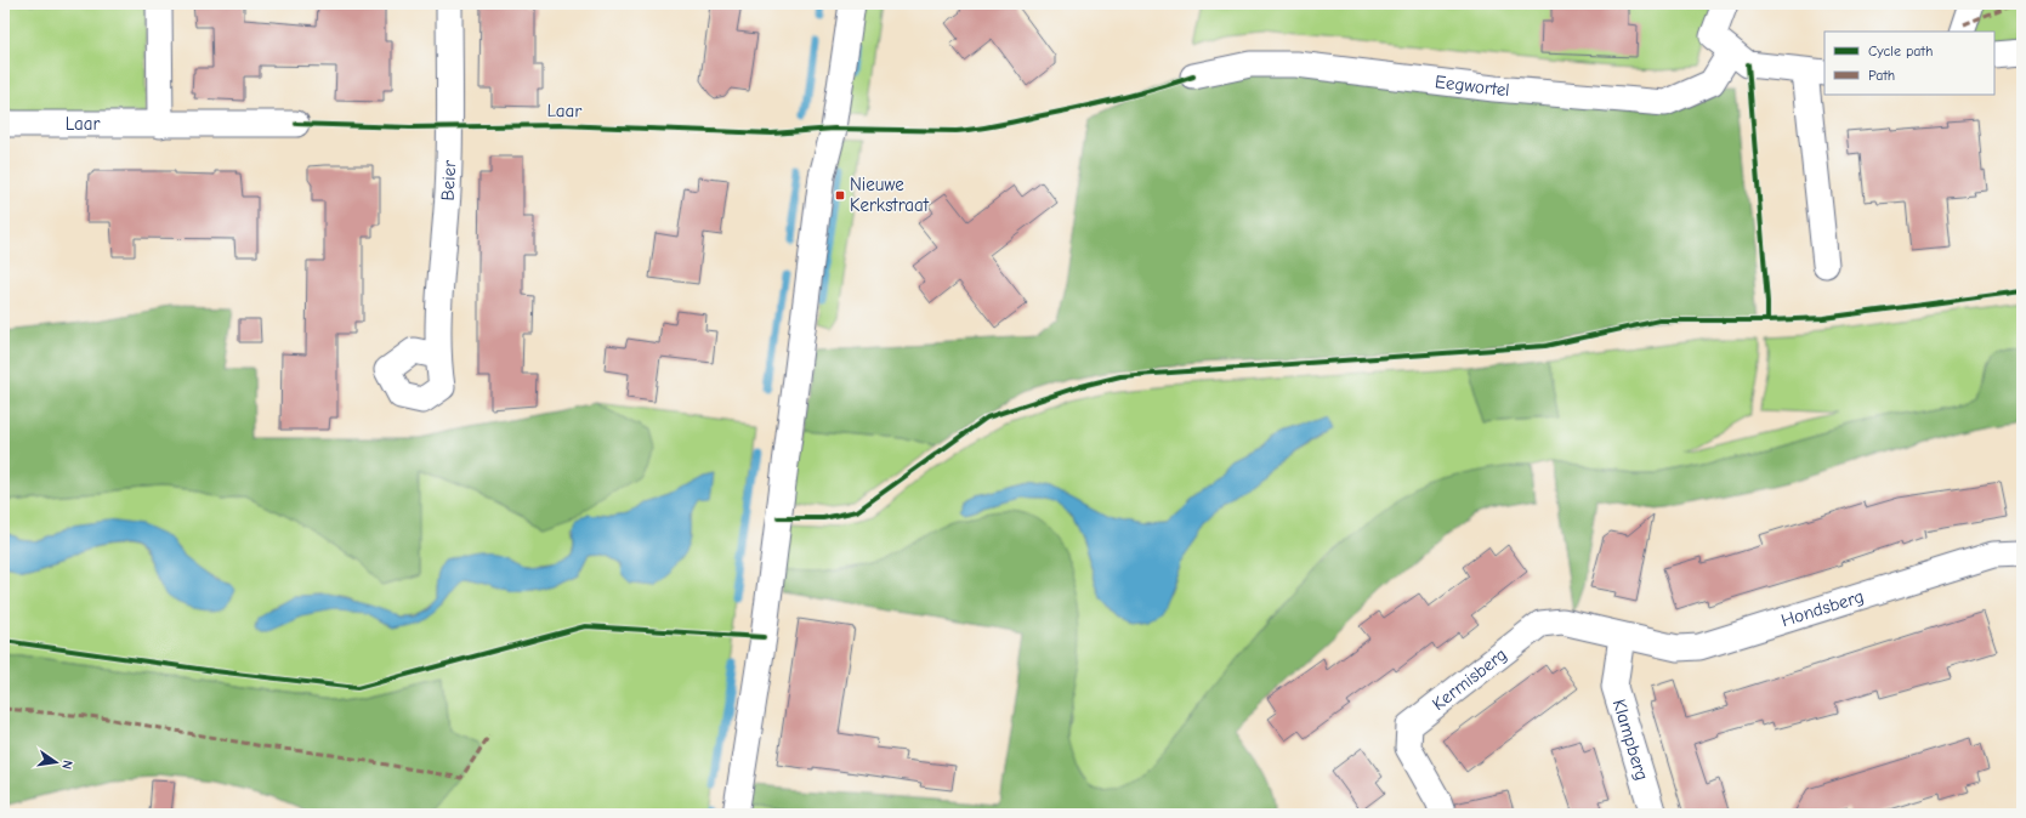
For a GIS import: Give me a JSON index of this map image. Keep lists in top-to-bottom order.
{
  "streets": {
    "street": [
      "Eegwortel",
      "Laar",
      "Beier",
      "Hondsberg",
      "Kermisberg",
      "Klampberg"
    ]
  },
  "crossings": [
    ["Hondsberg", "Kermisberg"],
    ["Hondsberg", "Klampberg"],
    ["Kermisberg", "Klampberg"]
  ],
  "places": {
    "transit": ["Nieuwe Kerkstraat"]
  },
  "legend": ["Cycle path", "Path"],
  "north": "right"
}
